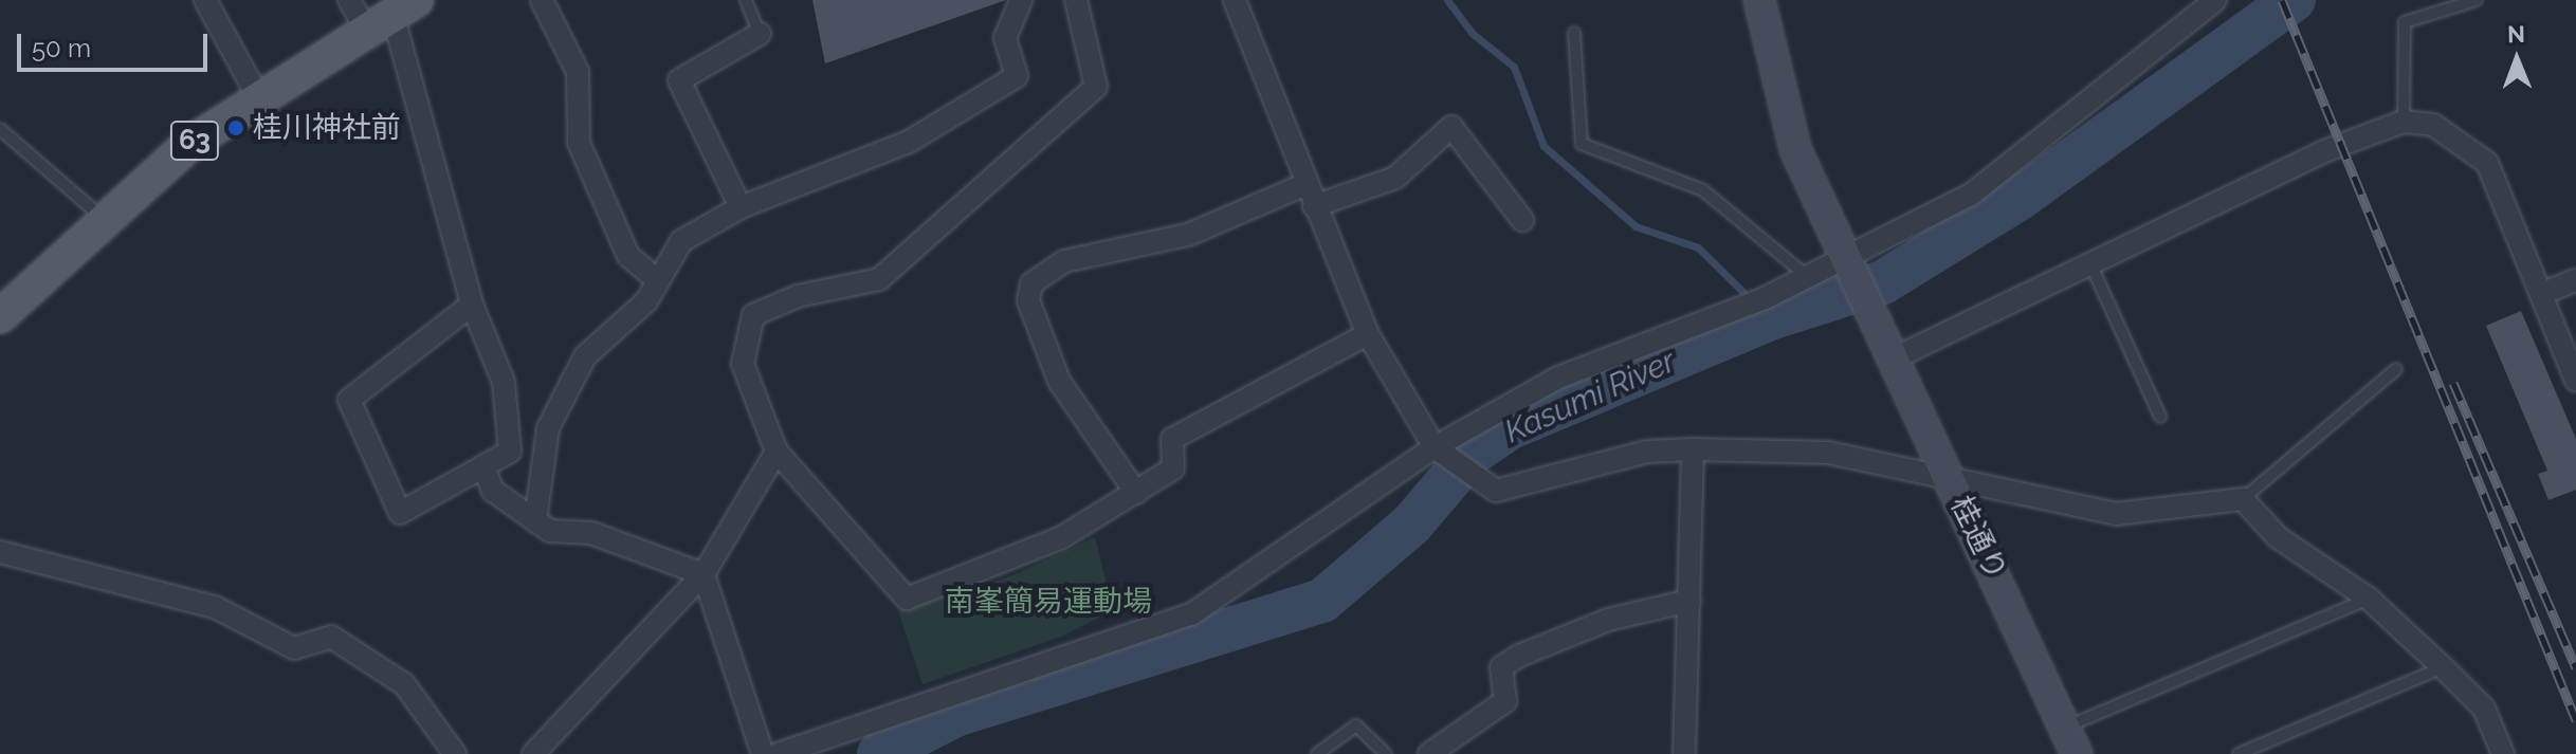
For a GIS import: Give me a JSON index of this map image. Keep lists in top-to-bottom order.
{
  "streets": {
    "main road": ["63"],
    "street": ["桂通り"]
  },
  "water": ["Kasumi River"],
  "parks": ["南峯簡易運動場"],
  "places": ["桂川神社前"],
  "scale_bar": "50 m",
  "north": "top"
}
